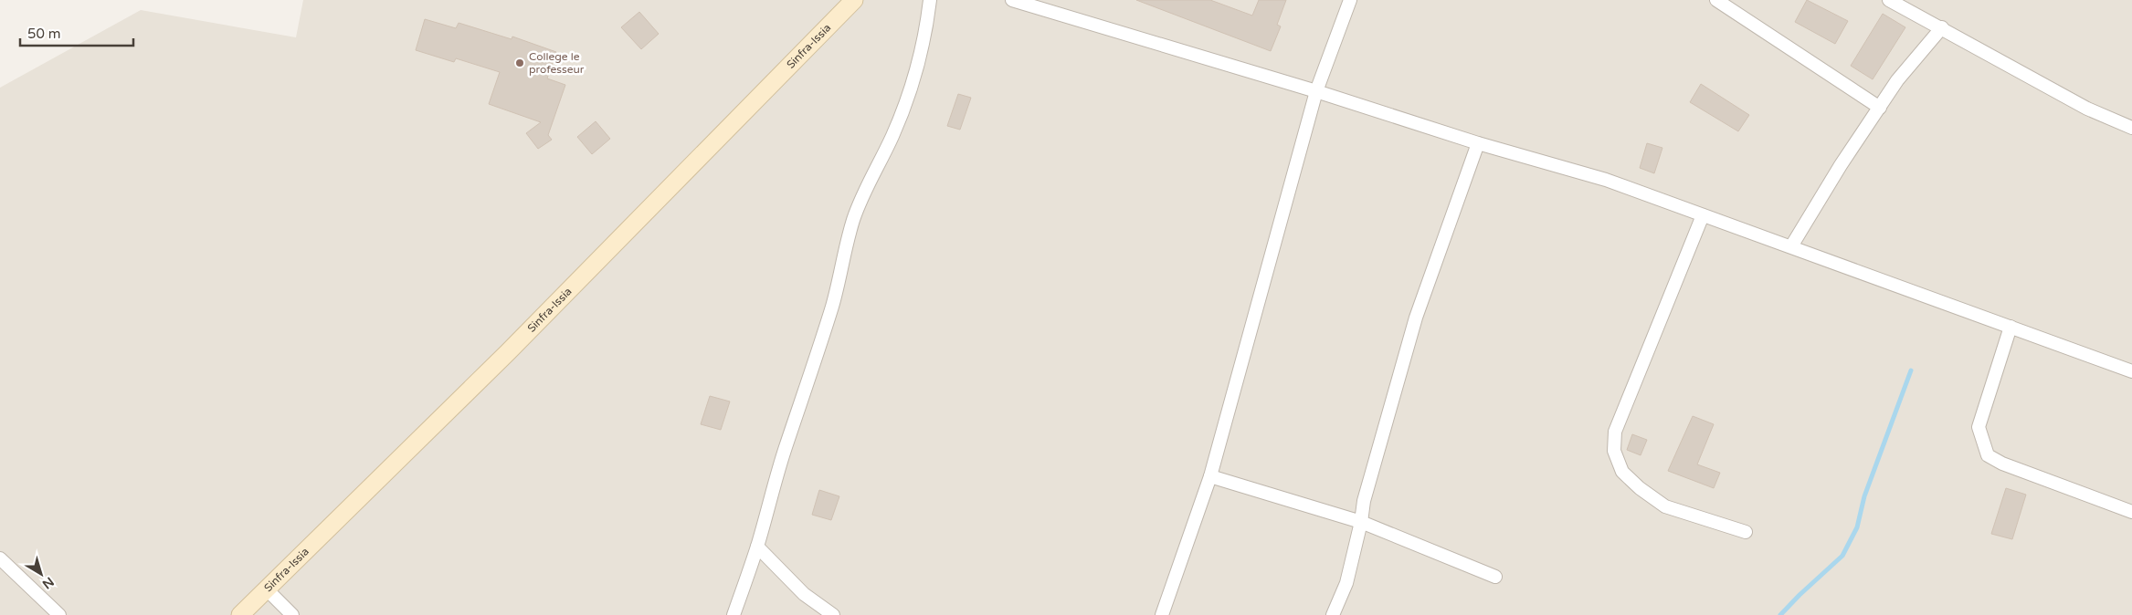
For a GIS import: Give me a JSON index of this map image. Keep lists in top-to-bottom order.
{
  "streets": {
    "main road": ["Sinfra-Issia"]
  },
  "places": ["College le professeur"],
  "scale_bar": "50 m",
  "north": "bottom right"
}
